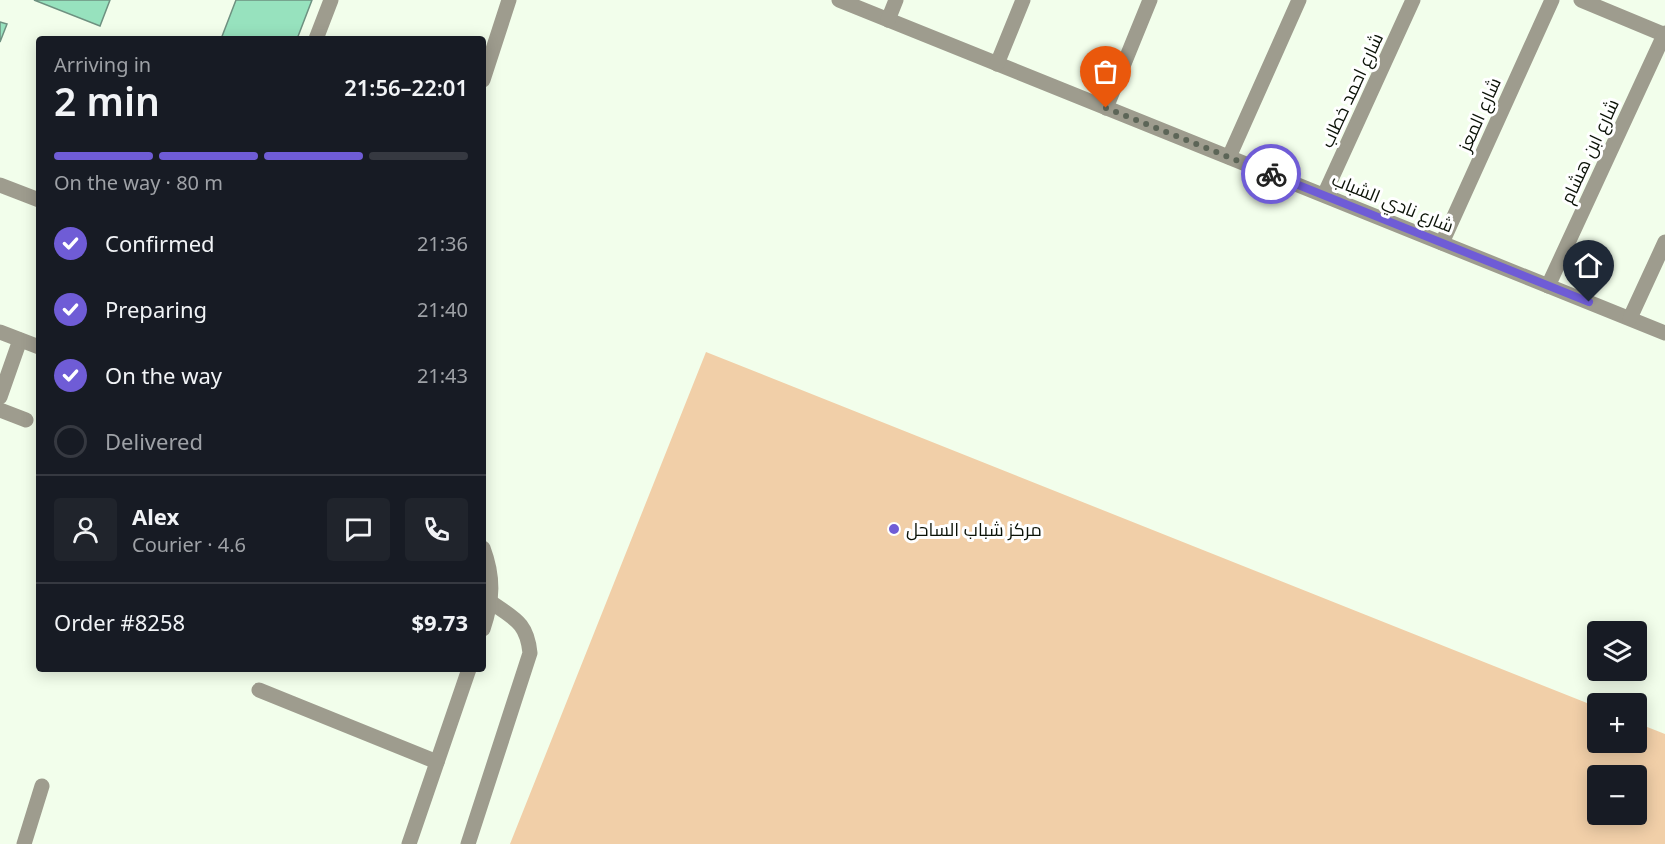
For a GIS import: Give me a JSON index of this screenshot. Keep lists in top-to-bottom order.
{
  "streets": {
    "street": [
      "شارع احمد خطاب",
      "شارع المعز",
      "شارع ابن هشام",
      "شارع نادي الشباب"
    ]
  },
  "crossings": [
    ["شارع احمد خطاب", "شارع نادي الشباب"],
    ["شارع المعز", "شارع نادي الشباب"],
    ["شارع ابن هشام", "شارع نادي الشباب"]
  ],
  "places": ["مركز شباب الساحل"],
  "page": {
    "heading": ["2 min", "Arriving in", "21:56–22:01"],
    "panel": [
      "Alex",
      "Courier · 4.6",
      "Order #8258",
      "$9.73"
    ],
    "bar": "On the way · 80 m",
    "list": [
      ["Confirmed", "21:36"],
      ["Preparing", "21:40"],
      ["On the way", "21:43"],
      "Delivered"
    ],
    "map_buttons": ["+", "−"]
  }
}
